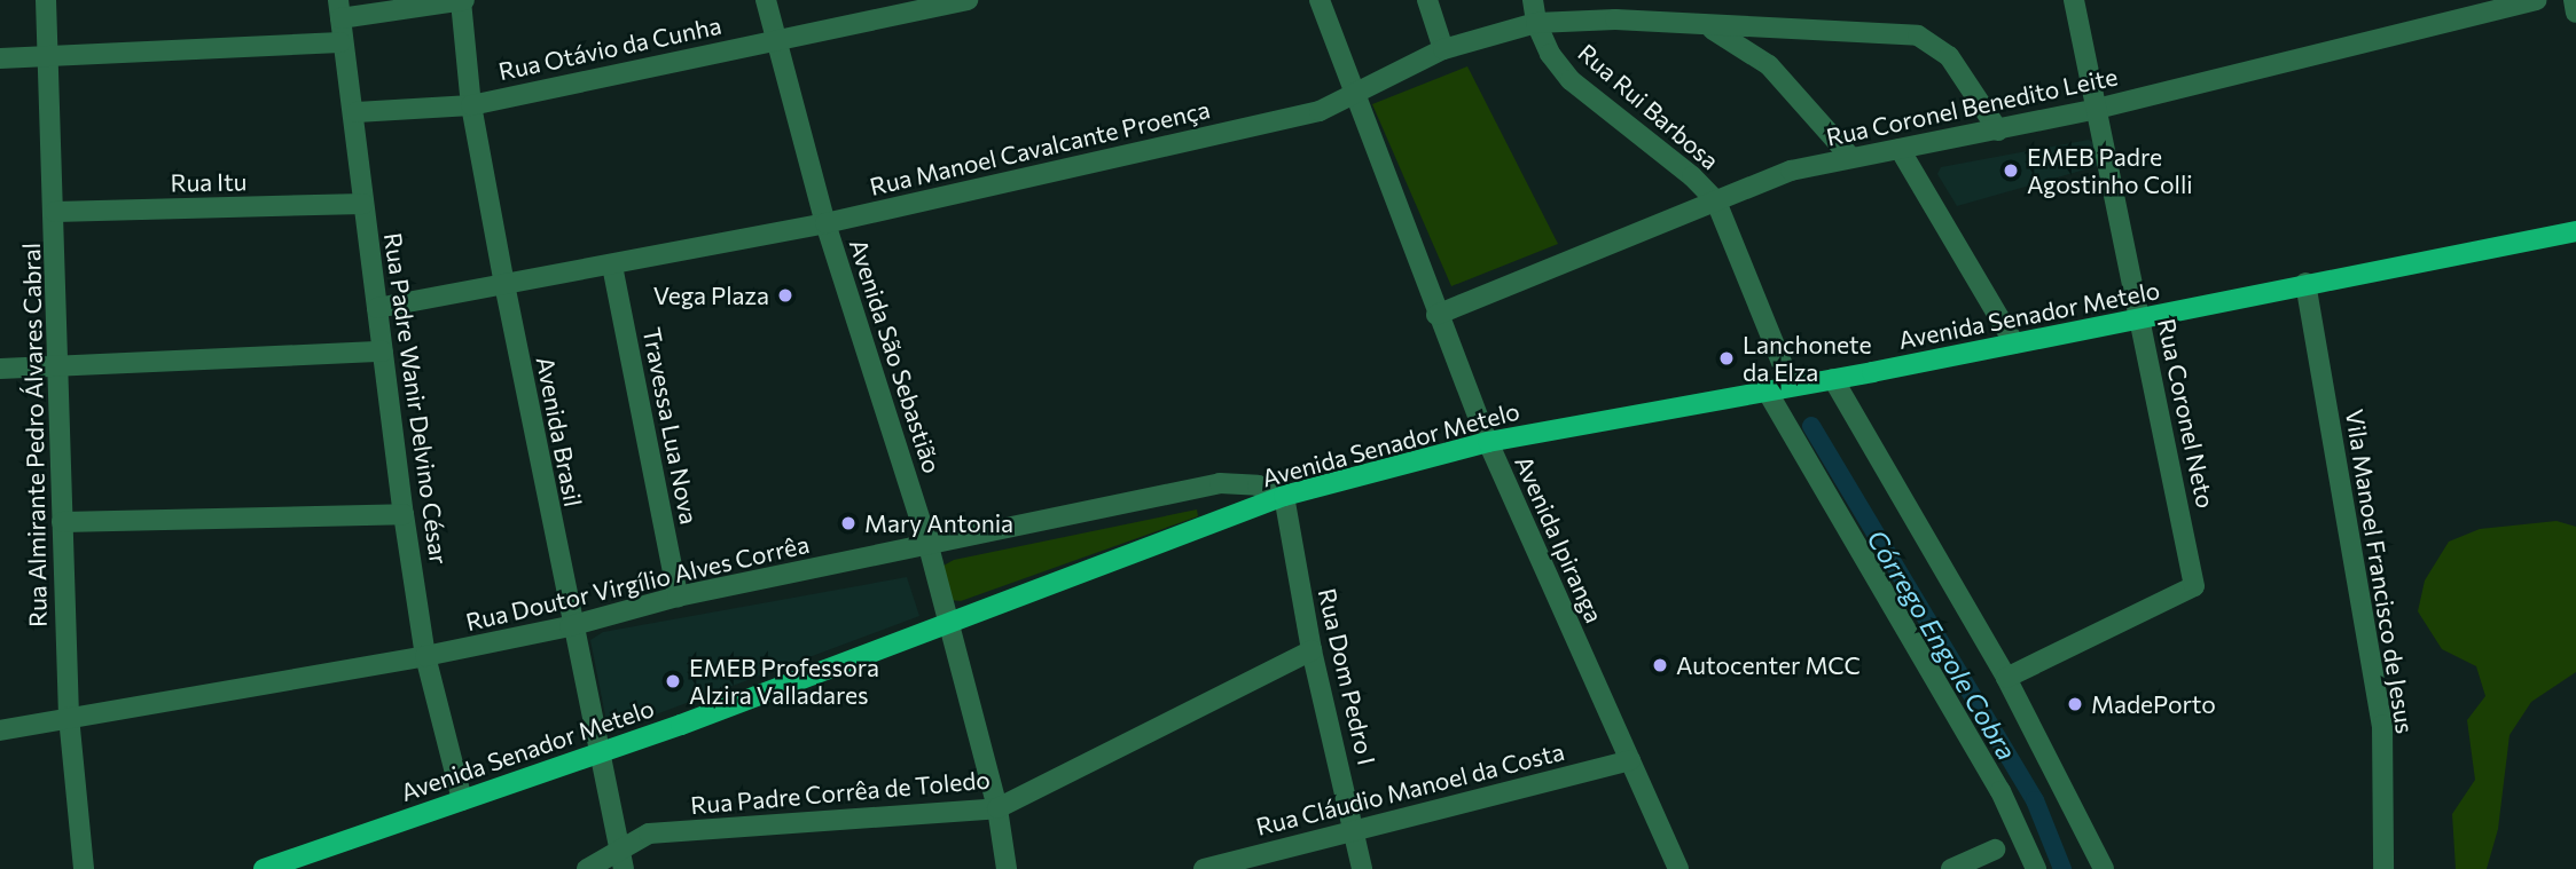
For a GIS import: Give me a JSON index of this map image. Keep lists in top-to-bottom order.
{
  "streets": {
    "main road": ["Avenida Senador Metelo"],
    "street": [
      "Rua Otávio da Cunha",
      "Rua Rui Barbosa",
      "Rua Coronel Benedito Leite",
      "Rua Manoel Cavalcante Proença",
      "Rua Itu",
      "Avenida São Sebastião",
      "Rua Padre Wanir Delvino César",
      "Rua Coronel Neto",
      "Travessa Lua Nova",
      "Avenida Brasil",
      "Rua Almirante Pedro Álvares Cabral",
      "Avenida Ipiranga",
      "Vila Manoel Francisco de Jesus",
      "Rua Doutor Virgílio Alves Corrêa",
      "Rua Dom Pedro I",
      "Rua Cláudio Manoel da Costa",
      "Rua Padre Corrêa de Toledo"
    ]
  },
  "crossings": [
    ["Rua Otávio da Cunha", "Avenida São Sebastião"],
    ["Rua Otávio da Cunha", "Rua Padre Wanir Delvino César"],
    ["Rua Otávio da Cunha", "Avenida Brasil"],
    ["Rua Rui Barbosa", "Rua Coronel Benedito Leite"],
    ["Rua Rui Barbosa", "Rua Manoel Cavalcante Proença"],
    ["Rua Rui Barbosa", "Avenida Senador Metelo"],
    ["Rua Coronel Benedito Leite", "Rua Manoel Cavalcante Proença"],
    ["Rua Coronel Benedito Leite", "Rua Coronel Neto"],
    ["Rua Coronel Benedito Leite", "Avenida Ipiranga"],
    ["Rua Manoel Cavalcante Proença", "Avenida São Sebastião"],
    ["Rua Manoel Cavalcante Proença", "Rua Padre Wanir Delvino César"],
    ["Rua Manoel Cavalcante Proença", "Travessa Lua Nova"],
    ["Rua Manoel Cavalcante Proença", "Avenida Brasil"],
    ["Rua Manoel Cavalcante Proença", "Avenida Ipiranga"],
    ["Rua Itu", "Rua Padre Wanir Delvino César"],
    ["Rua Itu", "Rua Almirante Pedro Álvares Cabral"],
    ["Avenida Senador Metelo", "Avenida São Sebastião"],
    ["Avenida Senador Metelo", "Rua Padre Wanir Delvino César"],
    ["Avenida Senador Metelo", "Rua Coronel Neto"],
    ["Avenida Senador Metelo", "Avenida Brasil"],
    ["Avenida Senador Metelo", "Avenida Ipiranga"],
    ["Avenida Senador Metelo", "Vila Manoel Francisco de Jesus"],
    ["Avenida Senador Metelo", "Rua Doutor Virgílio Alves Corrêa"],
    ["Avenida Senador Metelo", "Rua Dom Pedro I"],
    ["Avenida São Sebastião", "Rua Doutor Virgílio Alves Corrêa"],
    ["Avenida São Sebastião", "Rua Padre Corrêa de Toledo"],
    ["Rua Padre Wanir Delvino César", "Rua Doutor Virgílio Alves Corrêa"],
    ["Travessa Lua Nova", "Rua Doutor Virgílio Alves Corrêa"],
    ["Avenida Brasil", "Rua Doutor Virgílio Alves Corrêa"],
    ["Avenida Brasil", "Rua Padre Corrêa de Toledo"],
    ["Rua Almirante Pedro Álvares Cabral", "Rua Doutor Virgílio Alves Corrêa"],
    ["Avenida Ipiranga", "Rua Cláudio Manoel da Costa"],
    ["Rua Doutor Virgílio Alves Corrêa", "Rua Dom Pedro I"],
    ["Rua Dom Pedro I", "Rua Cláudio Manoel da Costa"],
    ["Rua Dom Pedro I", "Rua Padre Corrêa de Toledo"]
  ],
  "water": ["Córrego Engole Cobra"],
  "places": [
    "EMEB Padre Agostinho Colli",
    "Vega Plaza",
    "Lanchonete da Elza",
    "Mary Antonia",
    "Autocenter MCC",
    "EMEB Professora Alzira Valladares",
    "MadePorto"
  ]
}
